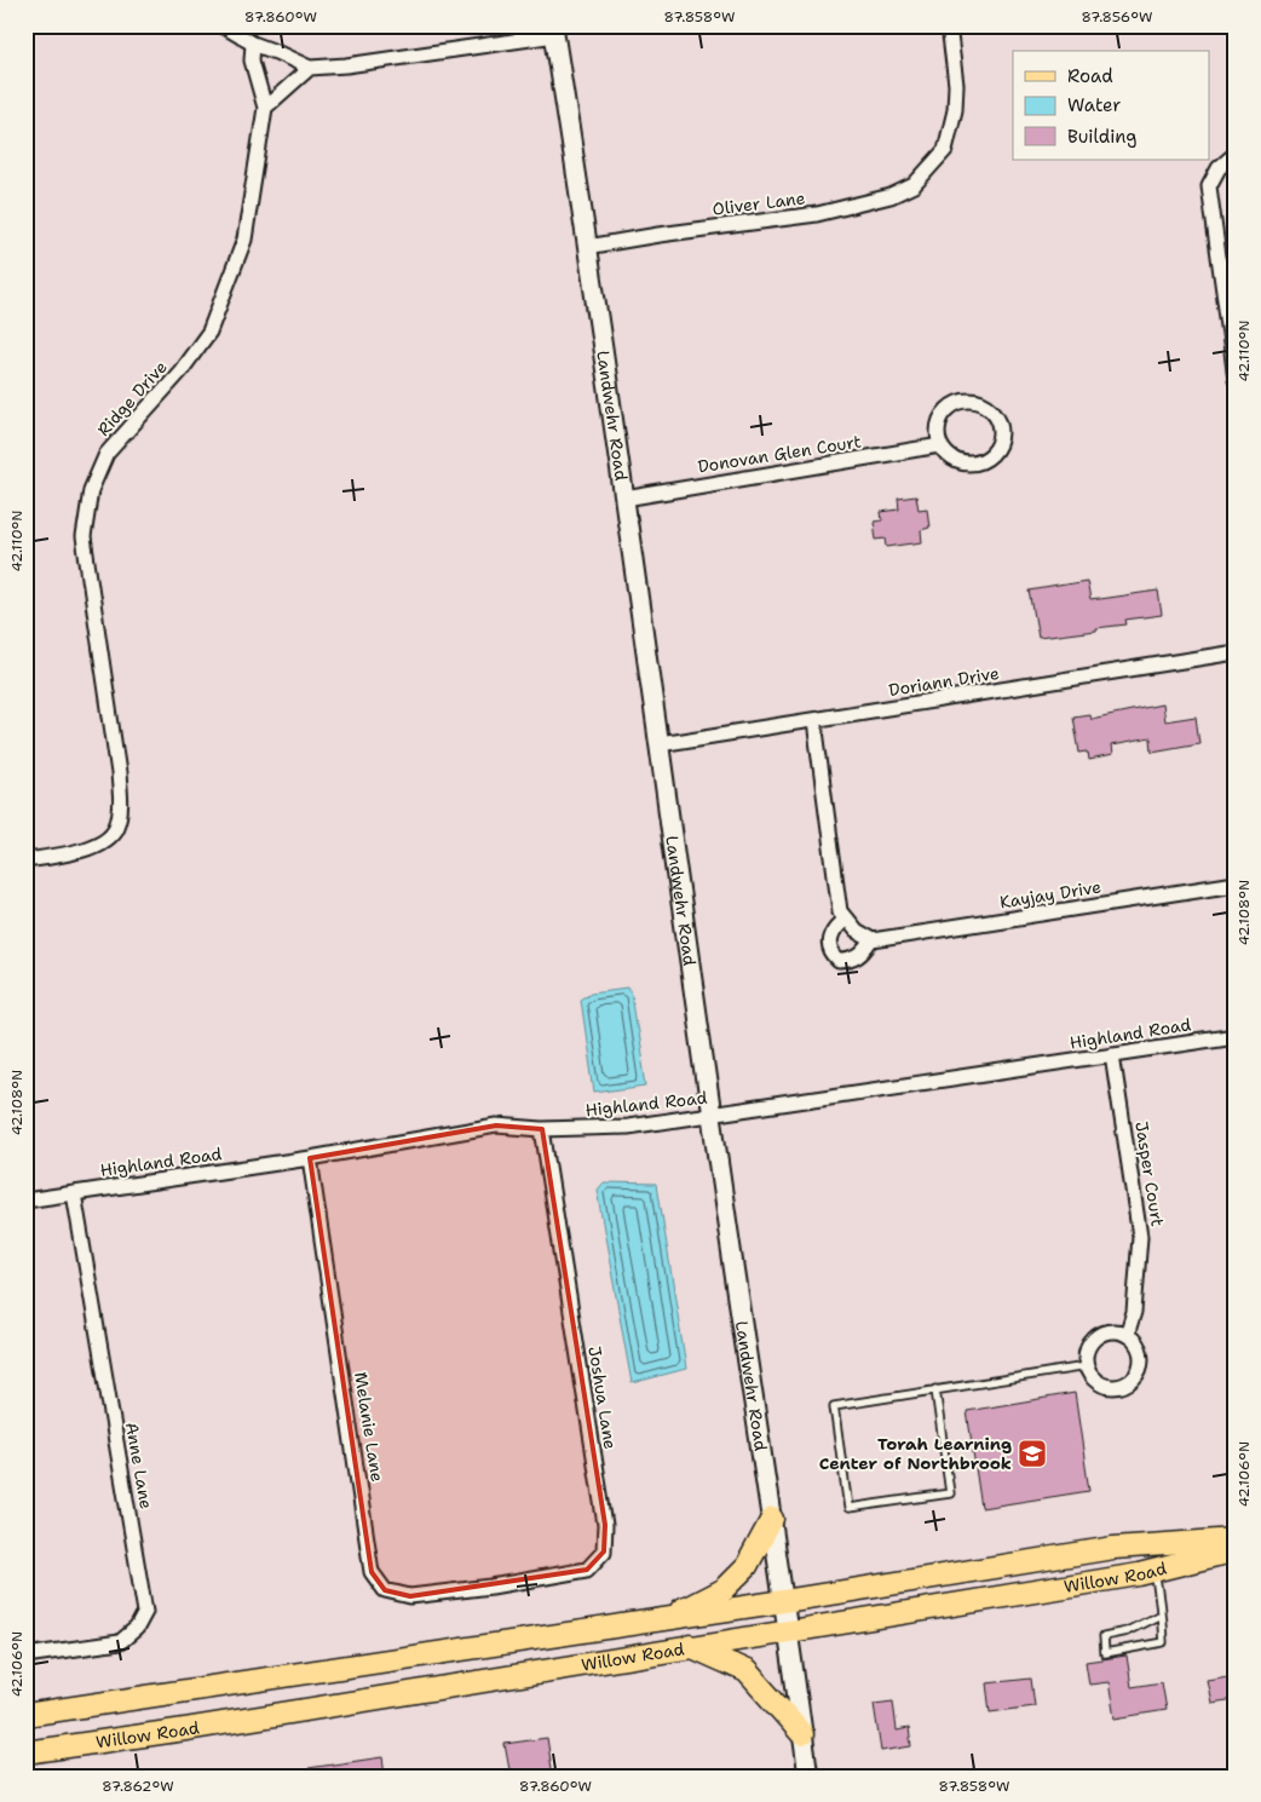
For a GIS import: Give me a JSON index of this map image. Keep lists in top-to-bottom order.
{
  "streets": {
    "main road": ["Landwehr Road", "Willow Road"],
    "street": [
      "Oliver Lane",
      "Ridge Drive",
      "Donovan Glen Court",
      "Doriann Drive",
      "Kayjay Drive",
      "Highland Road",
      "Jasper Court",
      "Joshua Lane",
      "Melanie Lane",
      "Anne Lane"
    ]
  },
  "crossings": [
    ["Oliver Lane", "Landwehr Road"],
    ["Landwehr Road", "Donovan Glen Court"],
    ["Landwehr Road", "Doriann Drive"],
    ["Landwehr Road", "Highland Road"],
    ["Landwehr Road", "Willow Road"],
    ["Highland Road", "Jasper Court"],
    ["Highland Road", "Joshua Lane"],
    ["Highland Road", "Melanie Lane"],
    ["Highland Road", "Anne Lane"],
    ["Joshua Lane", "Melanie Lane"]
  ],
  "places": {
    "school or university": ["Torah Learning Center of Northbrook"]
  },
  "legend": ["Road", "Water", "Building"],
  "coordinates": [
    "87.860°W",
    "87.858°W",
    "87.856°W",
    "42.110°N",
    "42.108°N",
    "42.106°N",
    "87.862°W"
  ]
}
